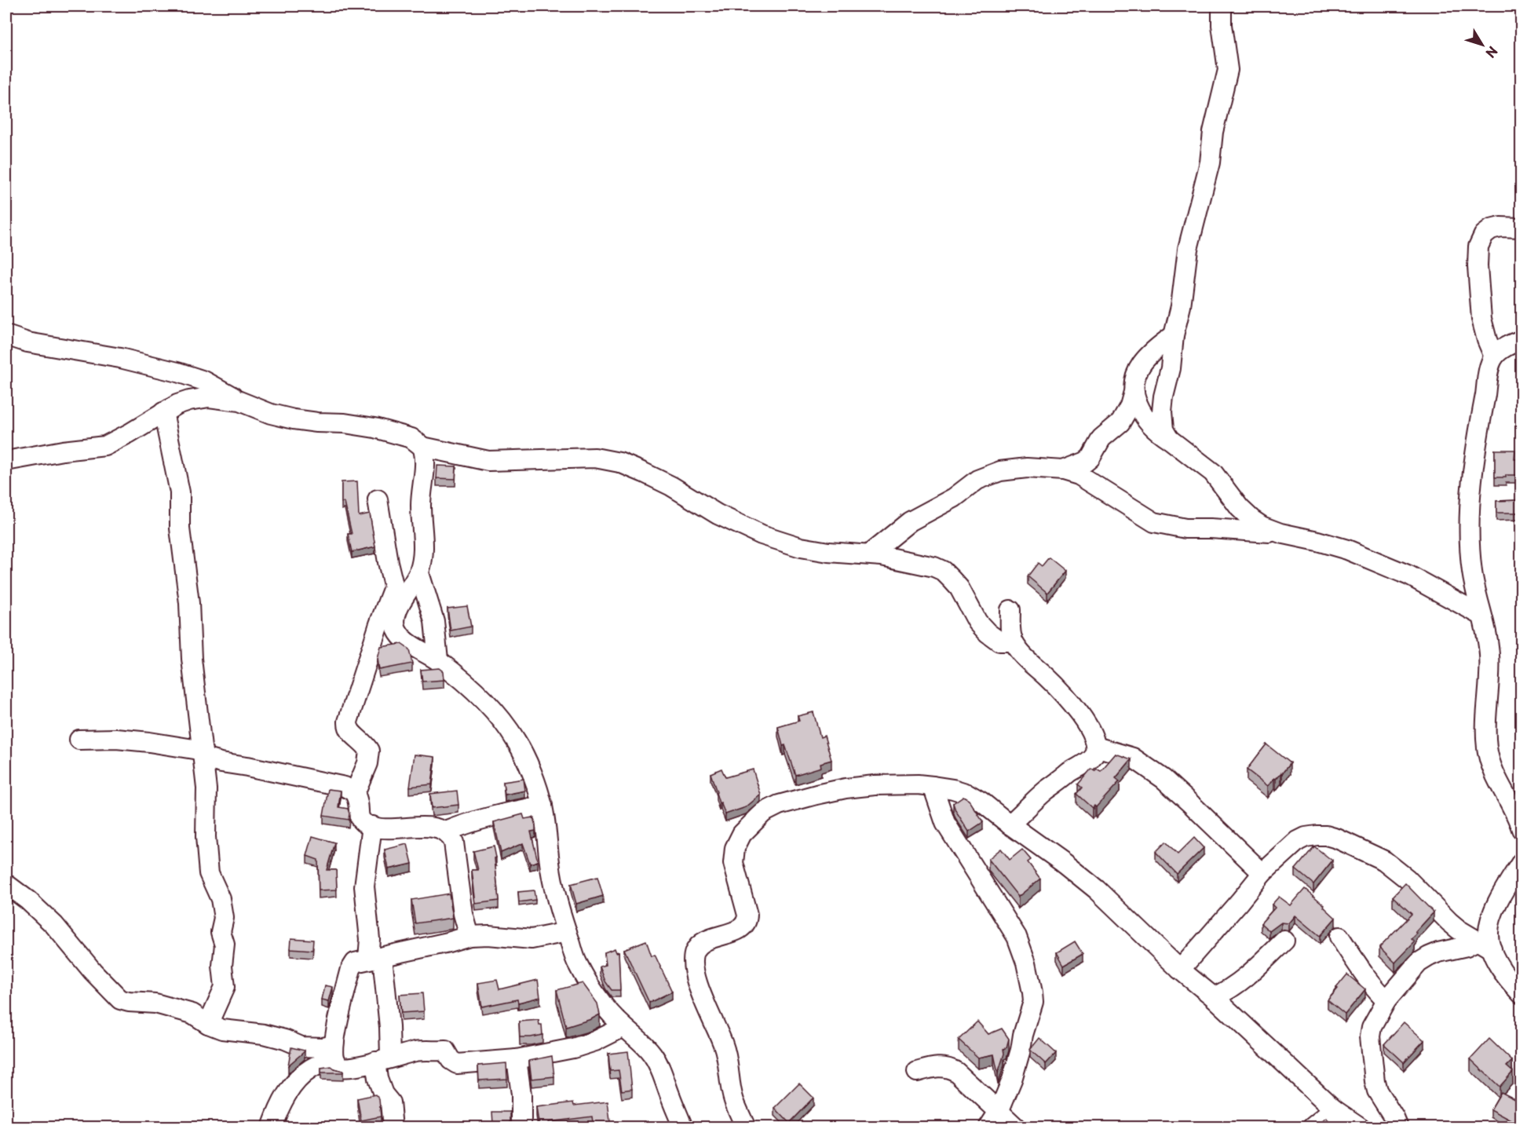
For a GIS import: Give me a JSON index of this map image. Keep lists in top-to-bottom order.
{
  "north": "bottom right"
}
